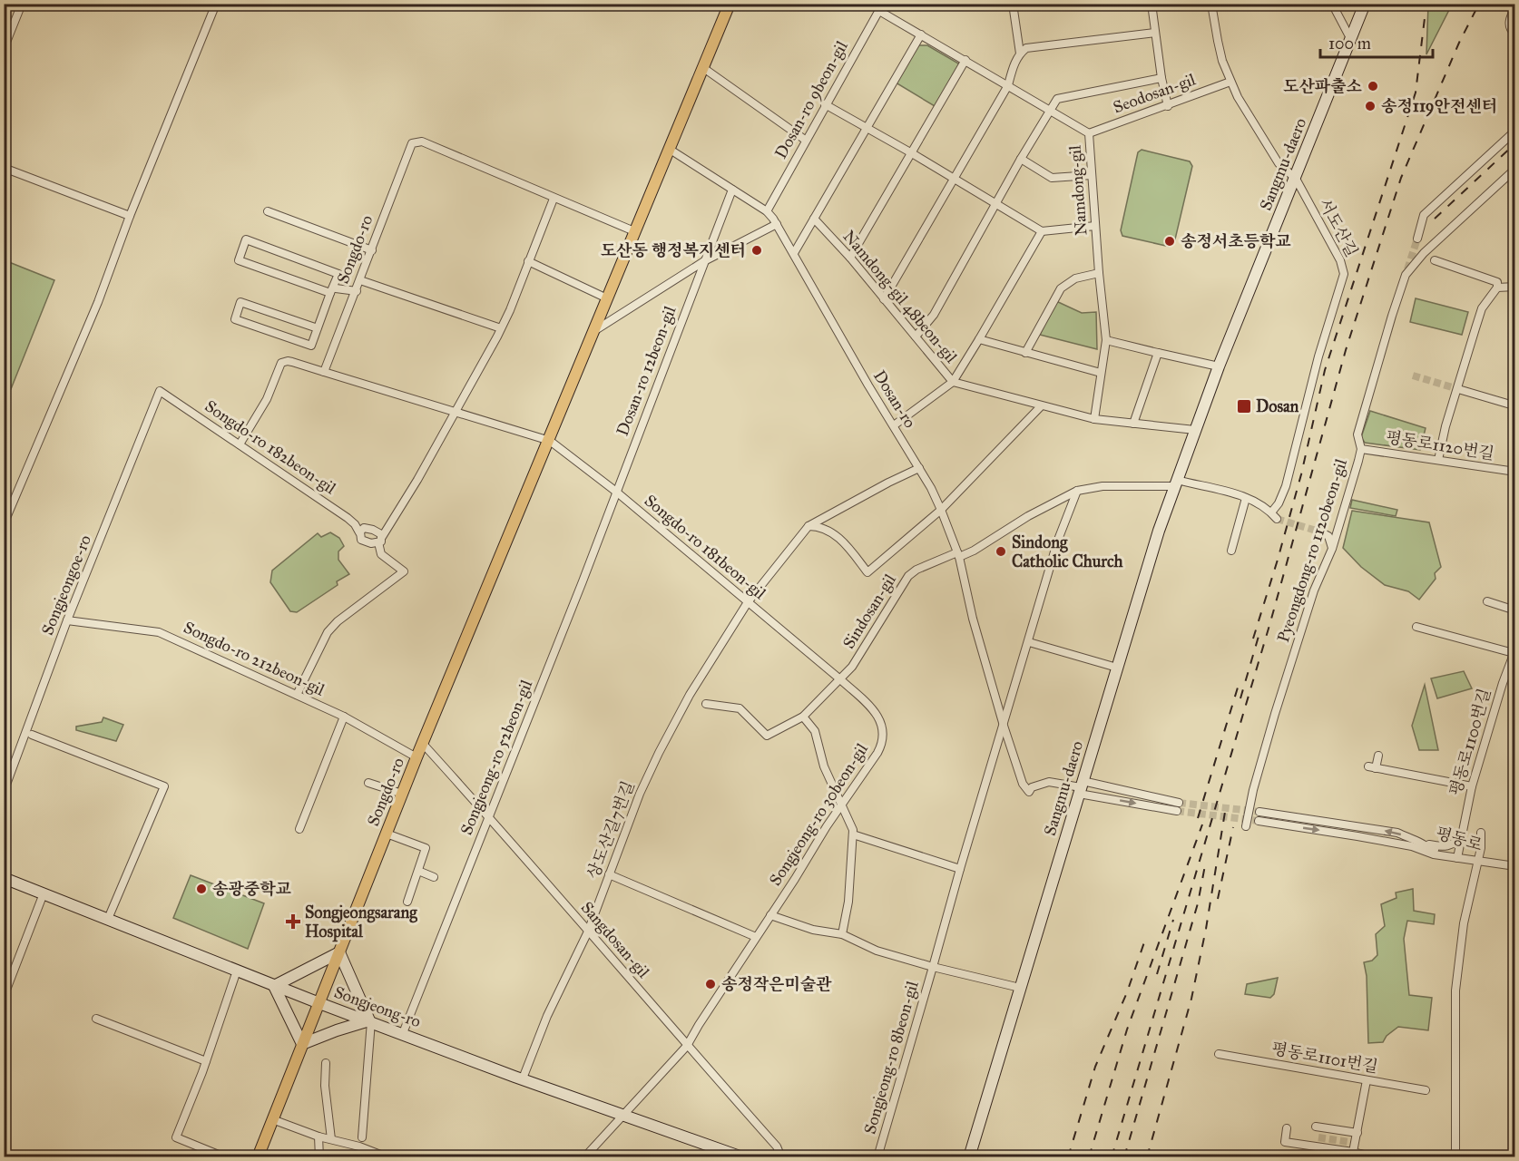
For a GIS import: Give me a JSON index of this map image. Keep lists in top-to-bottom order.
{
  "streets": {
    "main road": ["Sangmu-daero", "Songdo-ro", "Songjeong-ro"],
    "street": [
      "Seodosan-gil",
      "Dosan-ro 9beon-gil",
      "Namdong-gil",
      "서도산길",
      "Namdong-gil 48beon-gil",
      "Dosan-ro 12beon-gil",
      "Dosan-ro",
      "평동로1120번길",
      "Songdo-ro 182beon-gil",
      "Songdo-ro 181beon-gil",
      "Pyeongdong-ro 1120beon-gil",
      "Songjeongoe-ro",
      "Sindosan-gil",
      "Songdo-ro 212beon-gil",
      "평동로1100번길",
      "Songjeong-ro 52beon-gil",
      "Songjeong-ro 30beon-gil",
      "상도산길7번길",
      "평동로",
      "Sangdosan-gil",
      "Songjeong-ro 8beon-gil",
      "평동로1101번길"
    ]
  },
  "crossings": [
    ["Seodosan-gil", "Namdong-gil"],
    ["Seodosan-gil", "서도산길"],
    ["Dosan-ro 9beon-gil", "Namdong-gil"],
    ["Dosan-ro 9beon-gil", "Dosan-ro"],
    ["Sangmu-daero", "서도산길"],
    ["Sangmu-daero", "Dosan-ro"],
    ["Sangmu-daero", "Sindosan-gil"],
    ["Namdong-gil", "Namdong-gil 48beon-gil"],
    ["서도산길", "Sindosan-gil"],
    ["Songdo-ro", "Dosan-ro 12beon-gil"],
    ["Songdo-ro", "Dosan-ro"],
    ["Songdo-ro", "Songdo-ro 181beon-gil"],
    ["Songdo-ro", "Songdo-ro 212beon-gil"],
    ["Songdo-ro", "Sangdosan-gil"],
    ["Songdo-ro", "Songjeong-ro"],
    ["Dosan-ro 12beon-gil", "Dosan-ro"],
    ["Dosan-ro 12beon-gil", "Songdo-ro 181beon-gil"],
    ["Dosan-ro 12beon-gil", "Songjeong-ro 52beon-gil"],
    ["Dosan-ro", "Sindosan-gil"],
    ["Dosan-ro", "Songjeong-ro 8beon-gil"],
    ["평동로1120번길", "Pyeongdong-ro 1120beon-gil"],
    ["Songdo-ro 182beon-gil", "Songjeongoe-ro"],
    ["Songdo-ro 181beon-gil", "Sindosan-gil"],
    ["Songdo-ro 181beon-gil", "Songjeong-ro 52beon-gil"],
    ["Songdo-ro 181beon-gil", "Songjeong-ro 30beon-gil"],
    ["Songdo-ro 181beon-gil", "상도산길7번길"],
    ["Songjeongoe-ro", "Songdo-ro 212beon-gil"],
    ["평동로1100번길", "평동로"],
    ["Songjeong-ro 52beon-gil", "Sangdosan-gil"],
    ["Songjeong-ro 52beon-gil", "Songjeong-ro"],
    ["Songjeong-ro 30beon-gil", "Sangdosan-gil"],
    ["Songjeong-ro 30beon-gil", "Songjeong-ro"],
    ["상도산길7번길", "Sangdosan-gil"],
    ["상도산길7번길", "Songjeong-ro"]
  ],
  "places": {
    "other": [
      "도산파출소",
      "송정119안전센터",
      "송정서초등학교",
      "도산동 행정복지센터",
      "Sindong Catholic Church",
      "송광중학교",
      "송정작은미술관"
    ],
    "transit": ["Dosan"],
    "health": ["Songjeongsarang Hospital"]
  },
  "scale_bar": "100 m"
}
